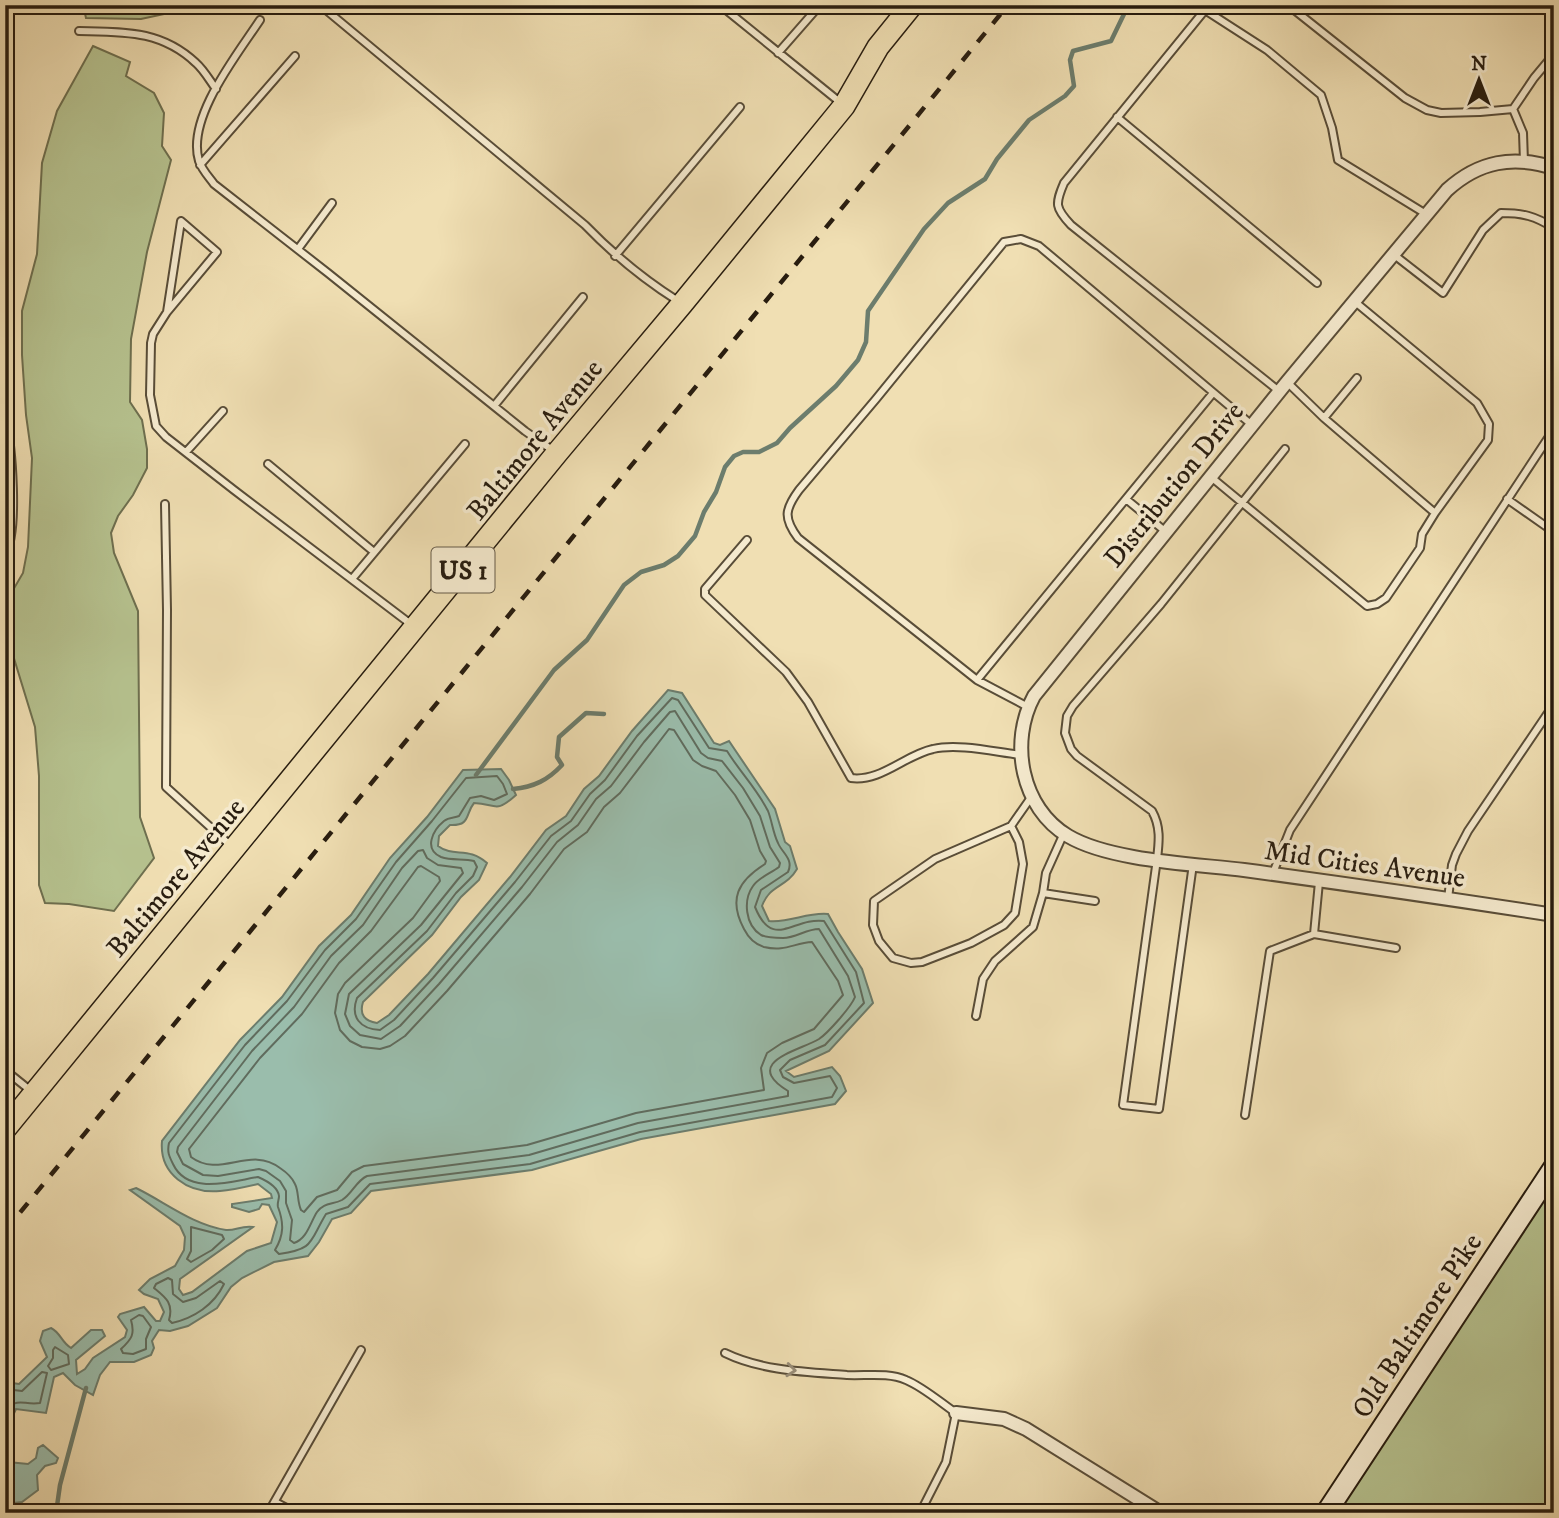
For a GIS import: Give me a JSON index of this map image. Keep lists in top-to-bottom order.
{
  "streets": {
    "main road": ["Baltimore Avenue", "US 1", "Old Baltimore Pike"],
    "street": ["Distribution Drive", "Mid Cities Avenue"]
  },
  "crossings": [
    ["Distribution Drive", "Mid Cities Avenue"]
  ],
  "north": "top"
}
